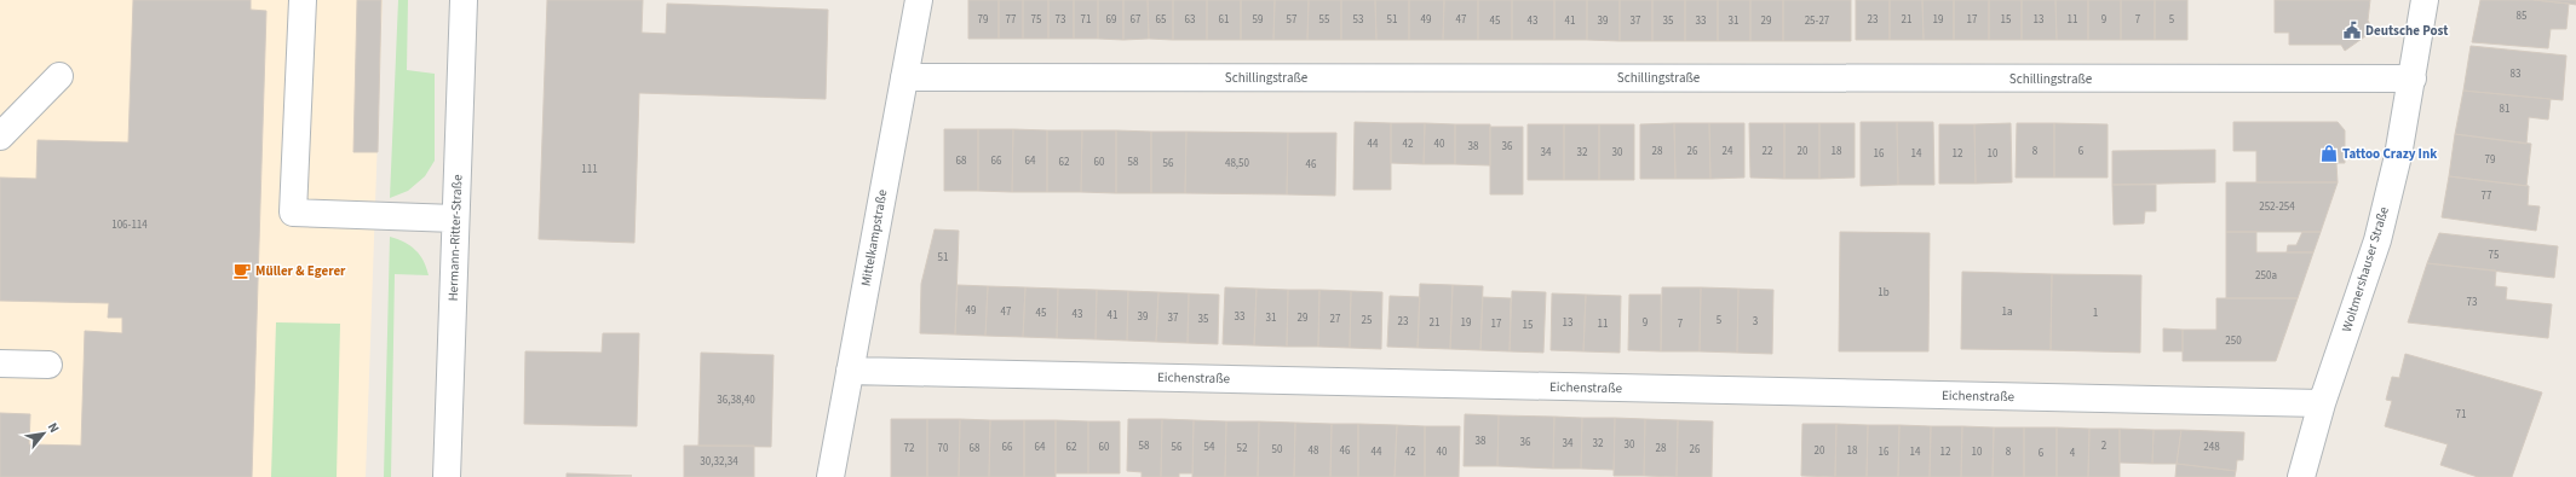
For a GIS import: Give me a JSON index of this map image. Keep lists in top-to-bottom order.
{
  "streets": {
    "street": [
      "Schillingstraße",
      "Hermann-Ritter-Straße",
      "Mittelkampstraße",
      "Woltmershauser Straße",
      "Eichenstraße"
    ]
  },
  "crossings": [
    ["Schillingstraße", "Mittelkampstraße"],
    ["Schillingstraße", "Woltmershauser Straße"],
    ["Mittelkampstraße", "Eichenstraße"],
    ["Woltmershauser Straße", "Eichenstraße"]
  ],
  "places": {
    "public building": ["Deutsche Post"],
    "shop": ["Tattoo Crazy Ink"],
    "cafe": ["Müller & Egerer"]
  },
  "house_numbers": [
    "85",
    "79",
    "77",
    "75",
    "73",
    "71",
    "69",
    "67",
    "65",
    "63",
    "61",
    "59",
    "57",
    "55",
    "53",
    "51",
    "49",
    "47",
    "23",
    "21",
    "19",
    "17",
    "15",
    "13",
    "11",
    "9",
    "7",
    "5",
    "45",
    "43",
    "41",
    "39",
    "37",
    "35",
    "33",
    "31",
    "29",
    "25-27",
    "83",
    "81",
    "44",
    "42",
    "40",
    "38",
    "36",
    "28",
    "26",
    "24",
    "22",
    "20",
    "18",
    "8",
    "6",
    "34",
    "32",
    "30",
    "16",
    "14",
    "12",
    "10",
    "79",
    "68",
    "66",
    "64",
    "62",
    "60",
    "58",
    "56",
    "48,50",
    "46",
    "111",
    "77",
    "252-254",
    "106-114",
    "75",
    "51",
    "250a",
    "1b",
    "73",
    "49",
    "47",
    "1a",
    "45",
    "1",
    "43",
    "41",
    "39",
    "33",
    "37",
    "31",
    "29",
    "35",
    "27",
    "25",
    "5",
    "23",
    "3",
    "21",
    "19",
    "13",
    "9",
    "17",
    "11",
    "7",
    "15",
    "250",
    "36,38,40",
    "71",
    "38",
    "36",
    "34",
    "32",
    "30",
    "58",
    "2",
    "66",
    "64",
    "62",
    "60",
    "56",
    "54",
    "248",
    "72",
    "70",
    "68",
    "52",
    "28",
    "50",
    "26",
    "48",
    "46",
    "20",
    "18",
    "44",
    "42",
    "40",
    "16",
    "14",
    "12",
    "10",
    "8",
    "6",
    "4",
    "30,32,34"
  ],
  "north": "top right"
}
